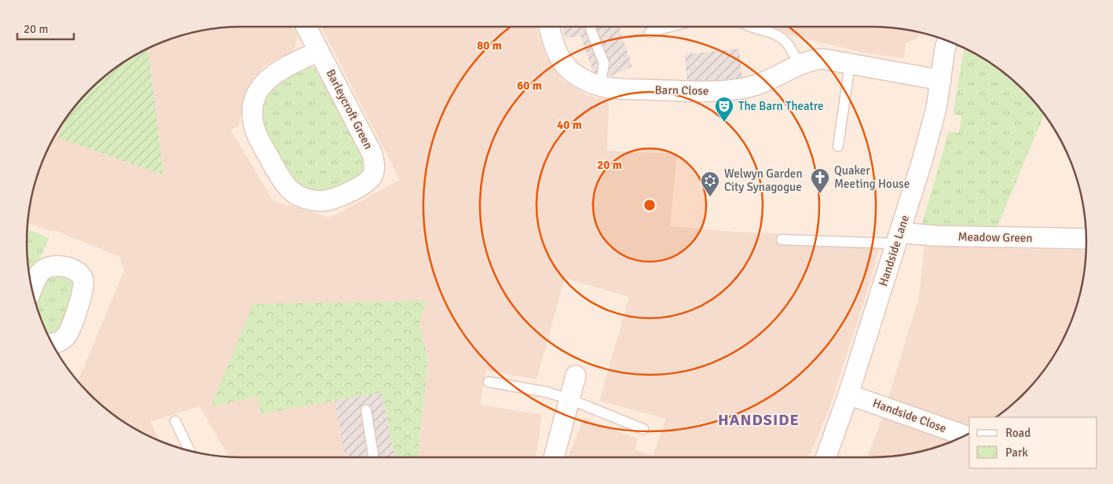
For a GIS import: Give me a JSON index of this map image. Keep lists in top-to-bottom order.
{
  "streets": {
    "street": [
      "Barn Close",
      "Barleycroft Green",
      "Meadow Green",
      "Handside Lane",
      "Handside Close"
    ]
  },
  "crossings": [
    ["Barn Close", "Handside Lane"],
    ["Meadow Green", "Handside Lane"],
    ["Handside Lane", "Handside Close"]
  ],
  "districts": ["HANDSIDE"],
  "places": {
    "theatre": ["The Barn Theatre"],
    "church": ["Quaker Meeting House"],
    "synagogue": ["Welwyn Garden City Synagogue"]
  },
  "legend": ["Road", "Park"],
  "scale_bar": "20 m",
  "rings": [
    "80 m",
    "60 m",
    "40 m",
    "20 m"
  ]
}
